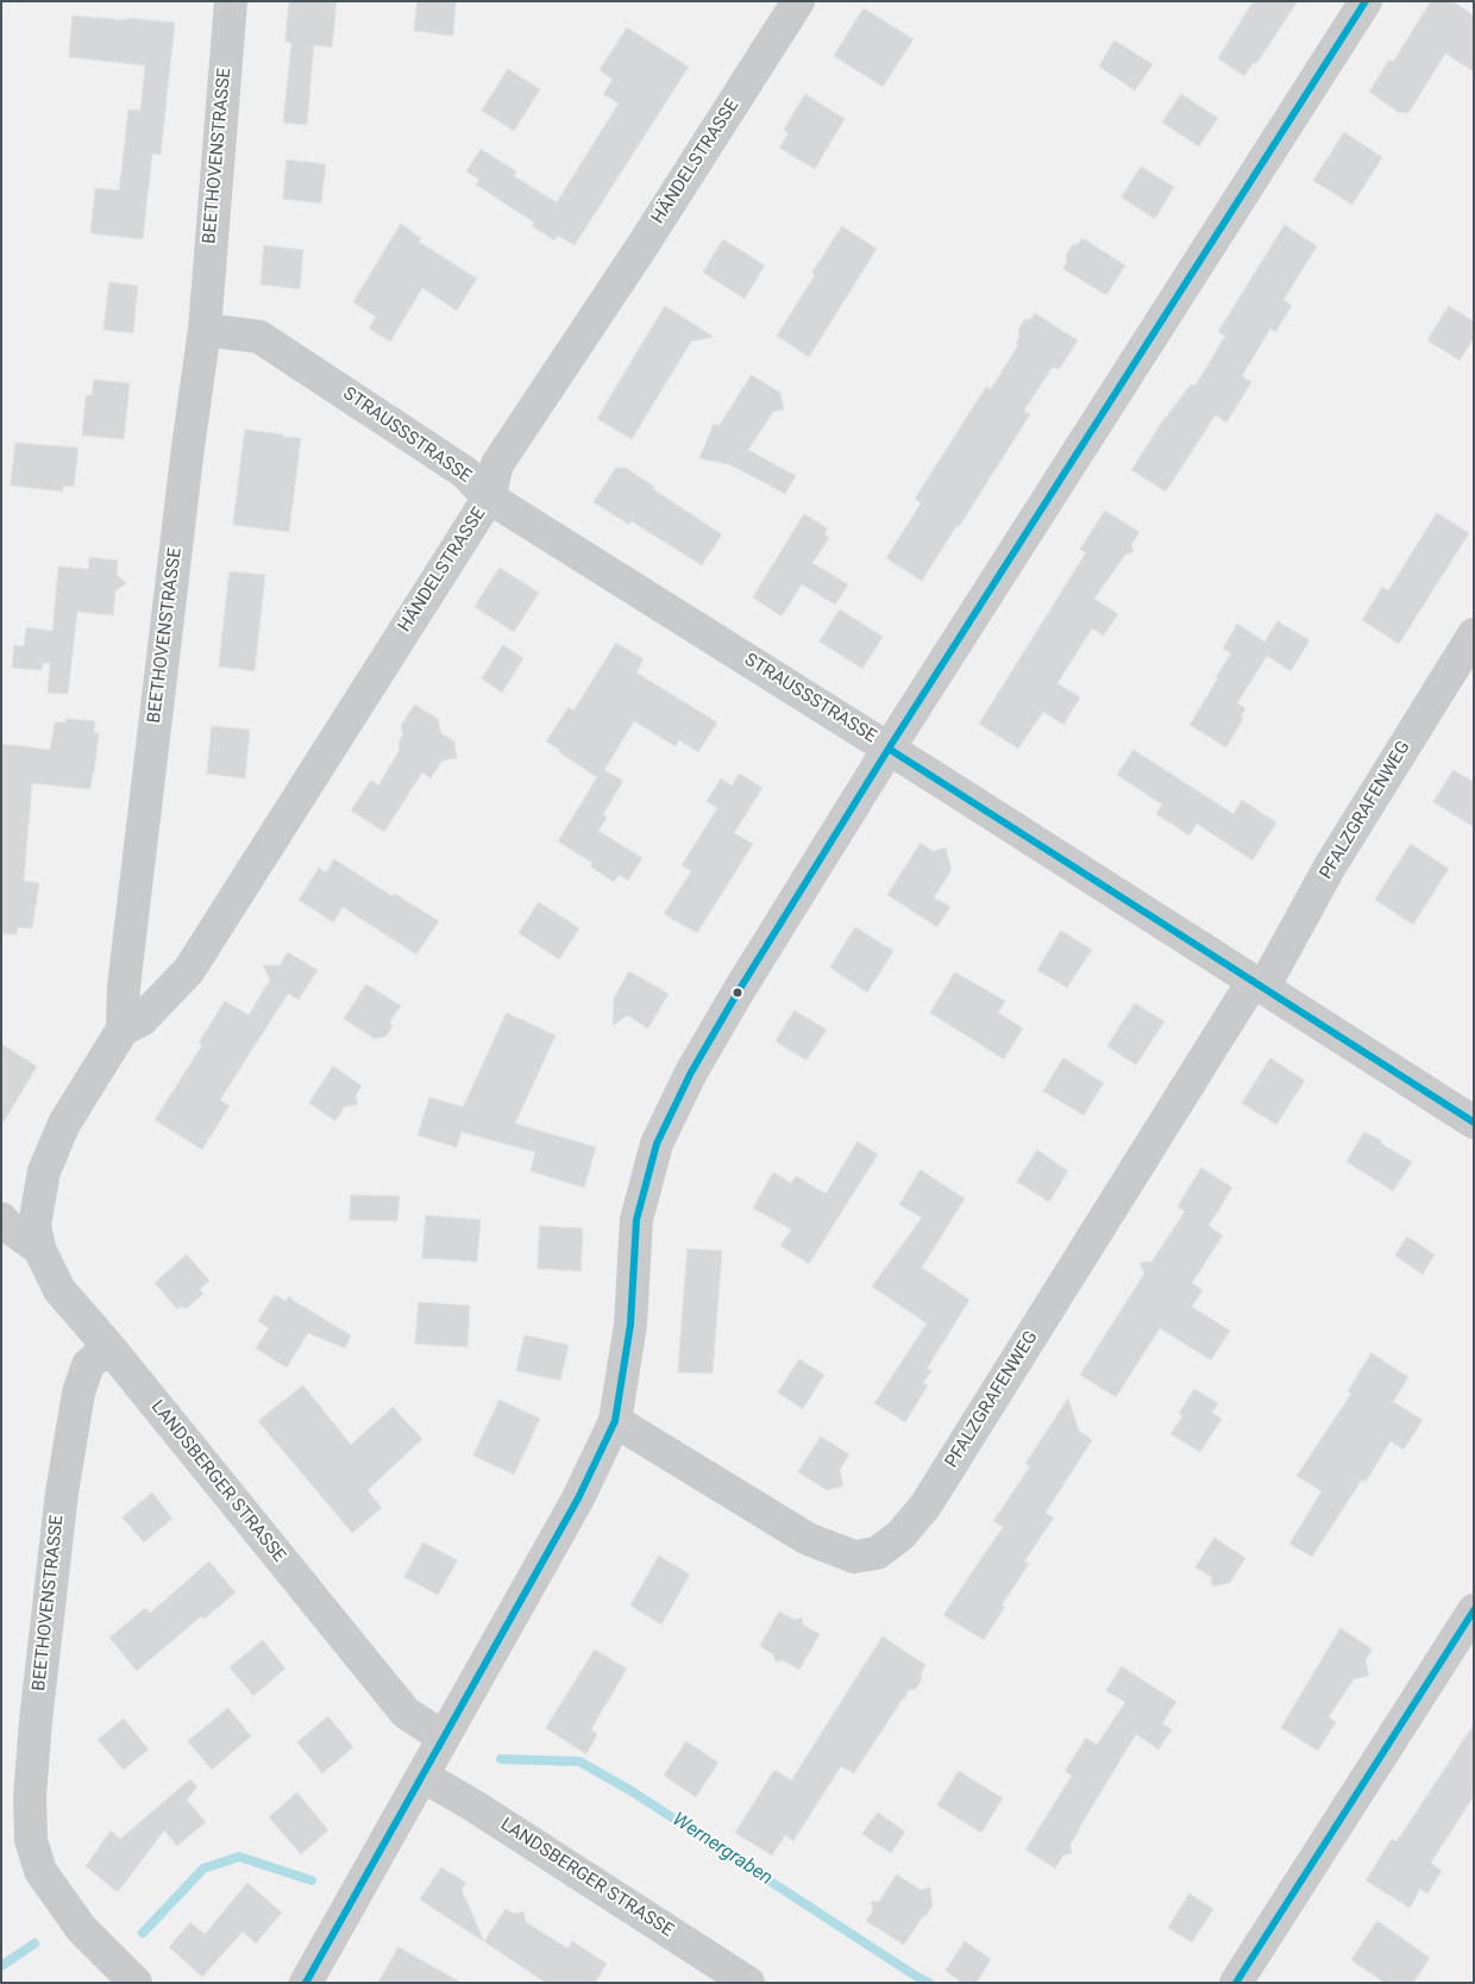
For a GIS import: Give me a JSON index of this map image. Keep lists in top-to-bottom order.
{
  "streets": {
    "street": [
      "BEETHOVENSTRASSE",
      "HÄNDELSTRASSE",
      "STRAUSSSTRASSE",
      "PFALZGRAFENWEG",
      "LANDSBERGER STRASSE"
    ]
  },
  "crossings": [
    ["BEETHOVENSTRASSE", "HÄNDELSTRASSE"],
    ["BEETHOVENSTRASSE", "STRAUSSSTRASSE"],
    ["BEETHOVENSTRASSE", "LANDSBERGER STRASSE"],
    ["HÄNDELSTRASSE", "STRAUSSSTRASSE"],
    ["STRAUSSSTRASSE", "PFALZGRAFENWEG"]
  ],
  "water": ["Wernergraben"]
}
